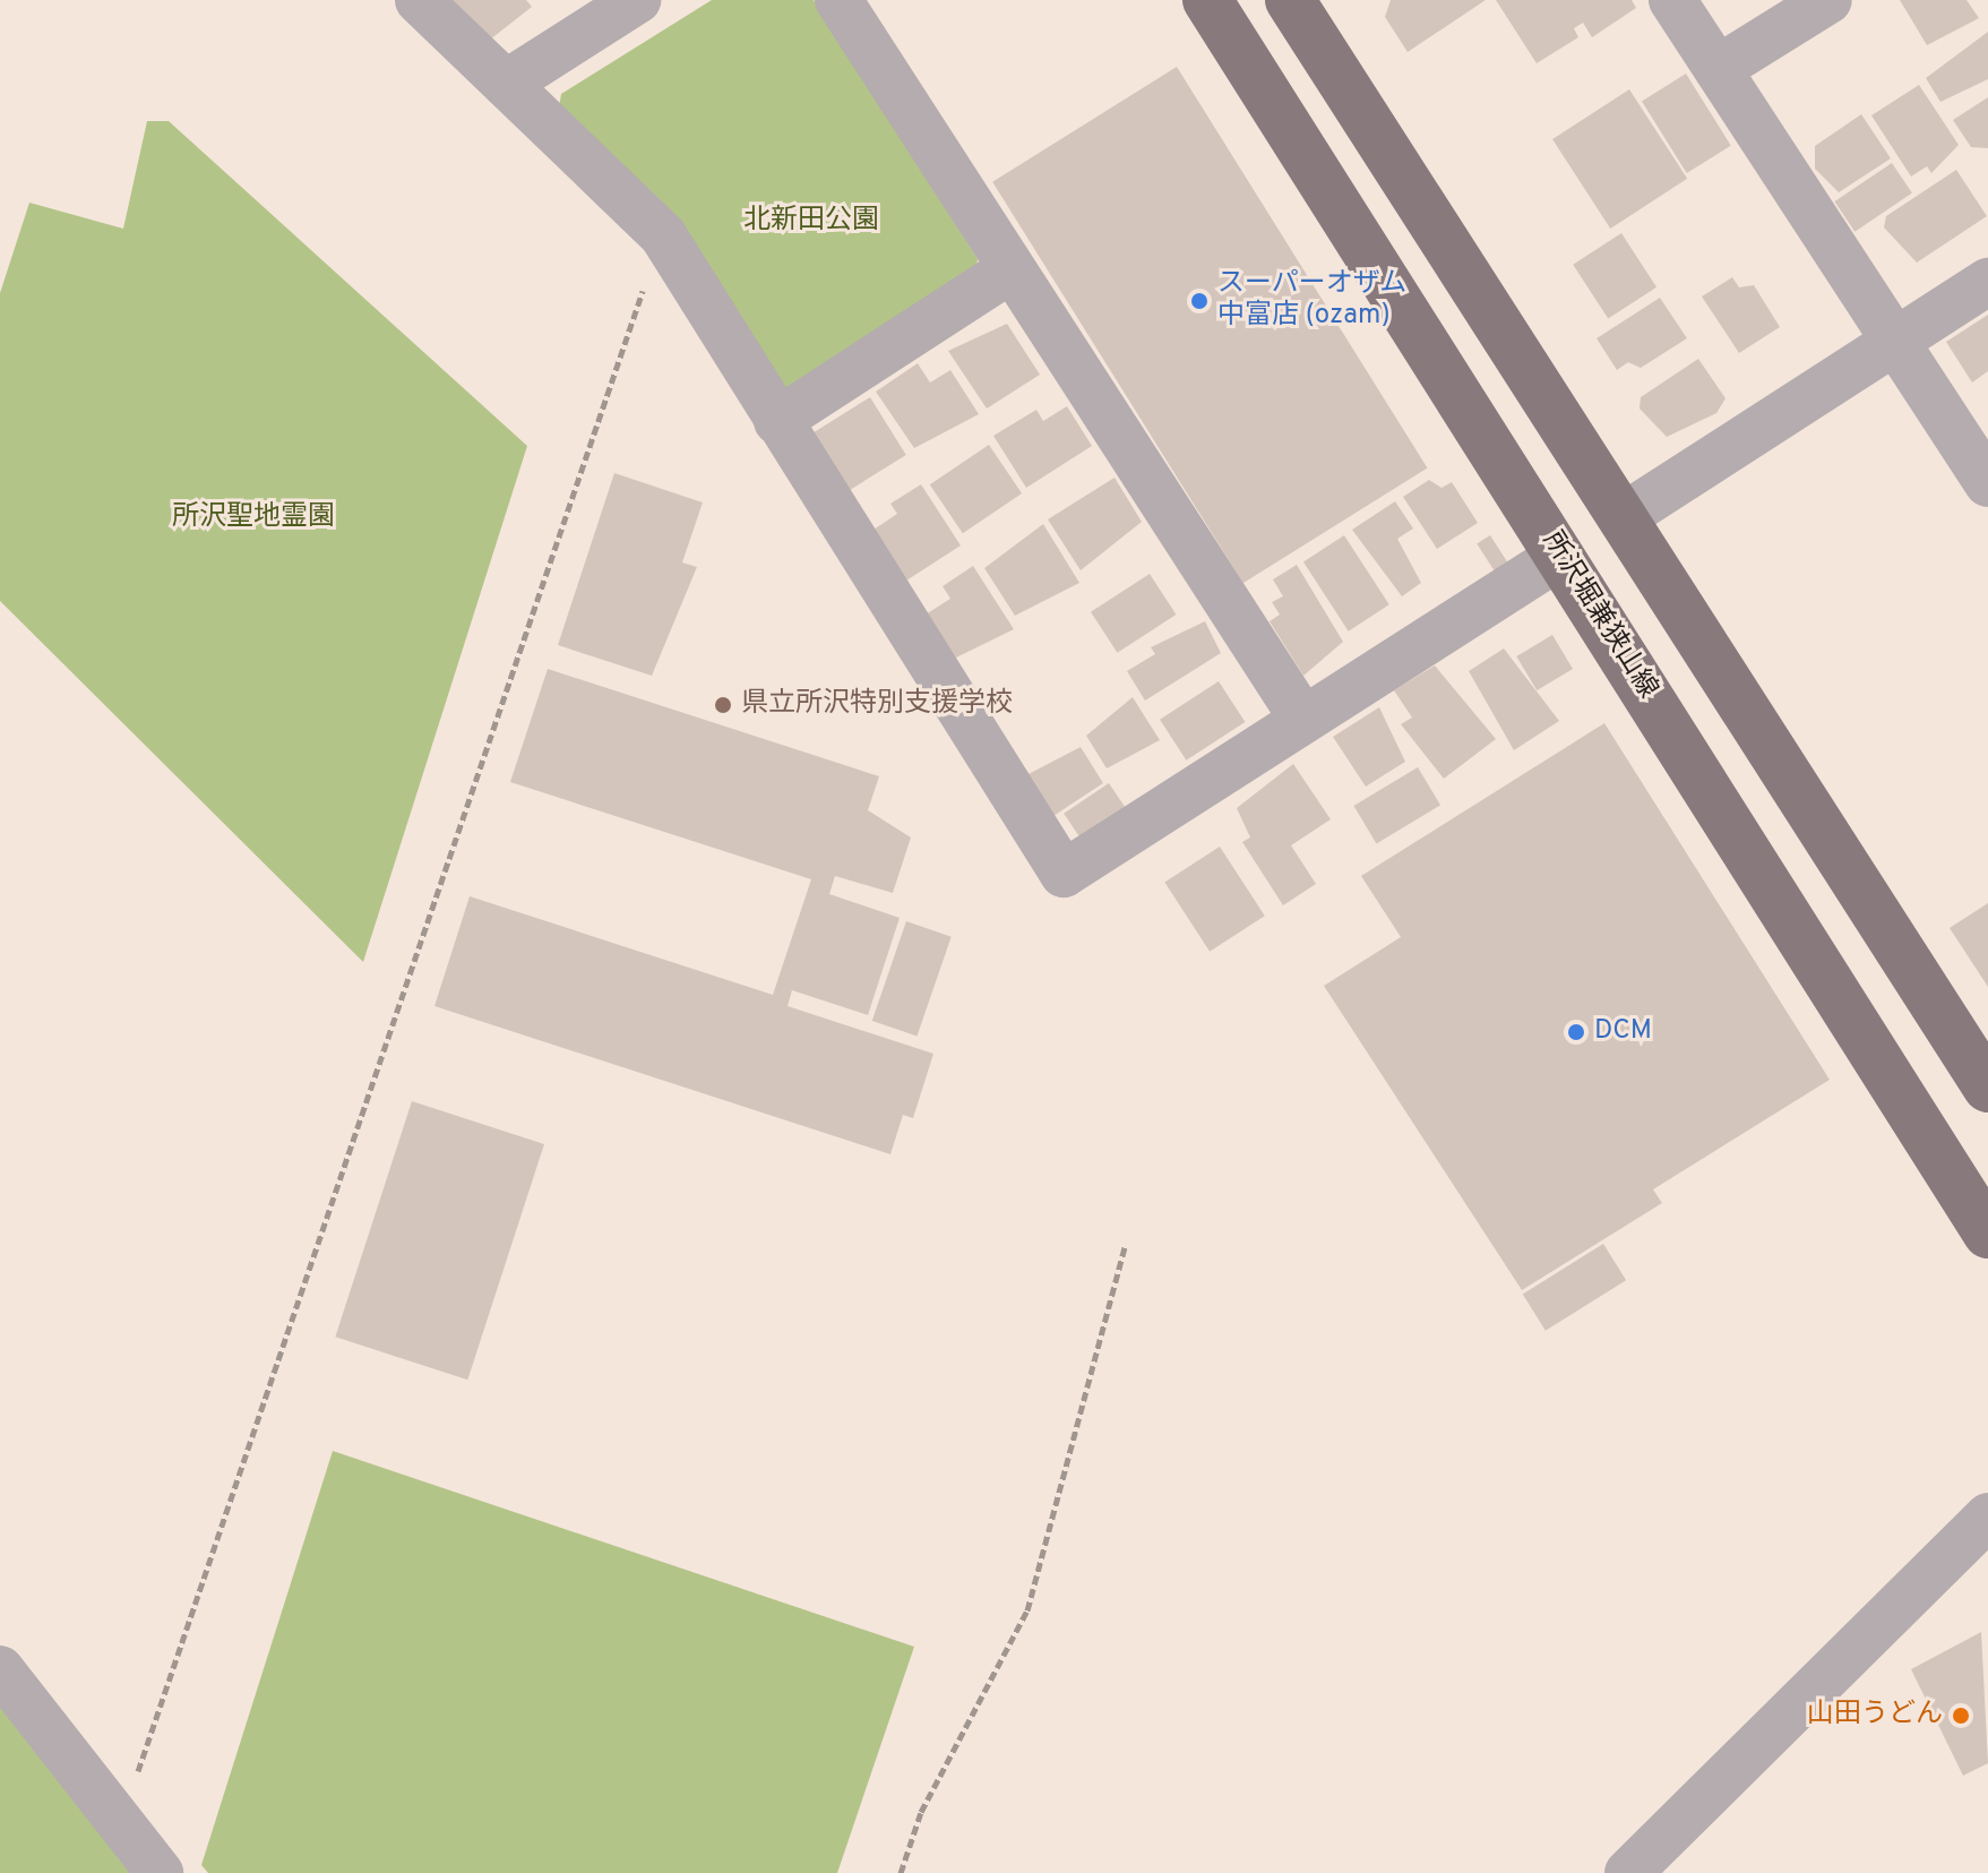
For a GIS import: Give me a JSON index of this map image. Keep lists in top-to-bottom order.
{
  "streets": {
    "main road": ["所沢堀兼狭山線"]
  },
  "parks": ["北新田公園", "所沢聖地霊園"],
  "places": [
    "スーパーオザム 中富店 (ozam)",
    "県立所沢特別支援学校",
    "DCM",
    "山田うどん"
  ]
}
